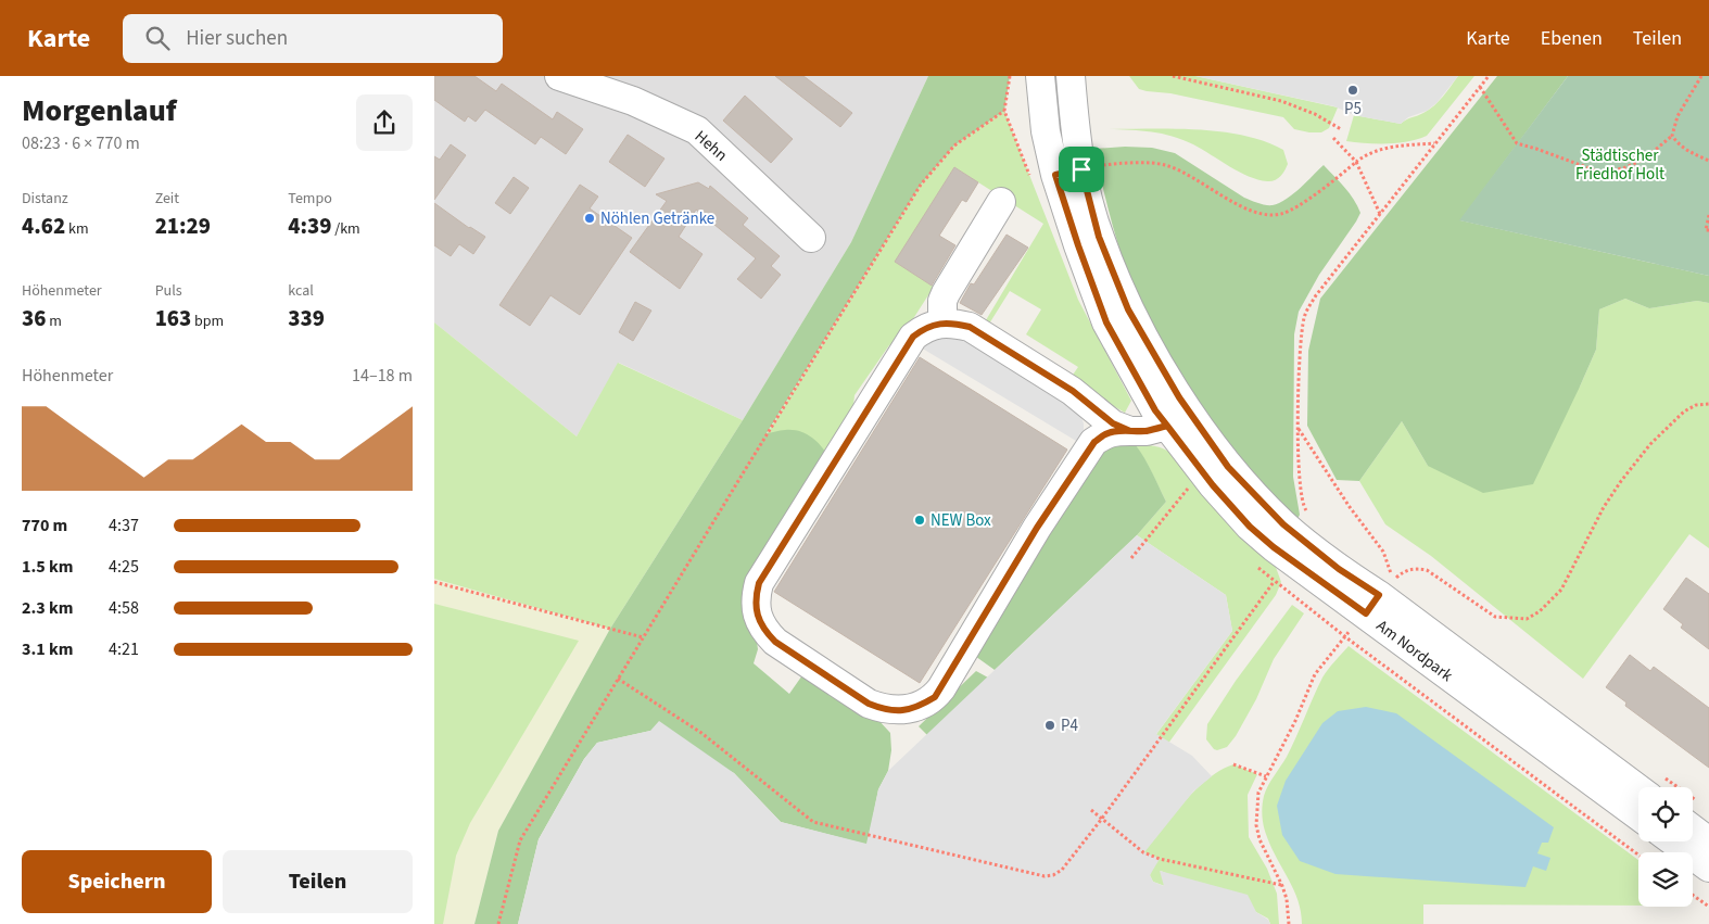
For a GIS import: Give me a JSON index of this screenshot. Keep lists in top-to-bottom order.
{
  "streets": {
    "street": ["Hehn", "Am Nordpark"]
  },
  "parks": ["Städtischer Friedhof Holt"],
  "places": [
    "P5",
    "Nöhlen Getränke",
    "NEW Box",
    "P4"
  ],
  "page": {
    "header": "Karte",
    "search": "Hier suchen",
    "nav": ["Karte", "Ebenen", "Teilen"],
    "heading": ["Morgenlauf", "08:23 · 6 × 770 m"],
    "stats": [
      ["Distanz", "4.62 km"],
      ["Zeit", "21:29"],
      ["Tempo", "4:39 /km"],
      ["Höhenmeter", "36 m"],
      ["Puls", "163 bpm"],
      ["kcal", "339"]
    ],
    "chart": ["Höhenmeter", "14–18 m"],
    "list": [
      {
        "name": "770 m",
        "note": "4:37"
      },
      {
        "name": "1.5 km",
        "note": "4:25"
      },
      {
        "name": "2.3 km",
        "note": "4:58"
      },
      {
        "name": "3.1 km",
        "note": "4:21"
      }
    ],
    "buttons": ["Speichern", "Teilen"]
  }
}
